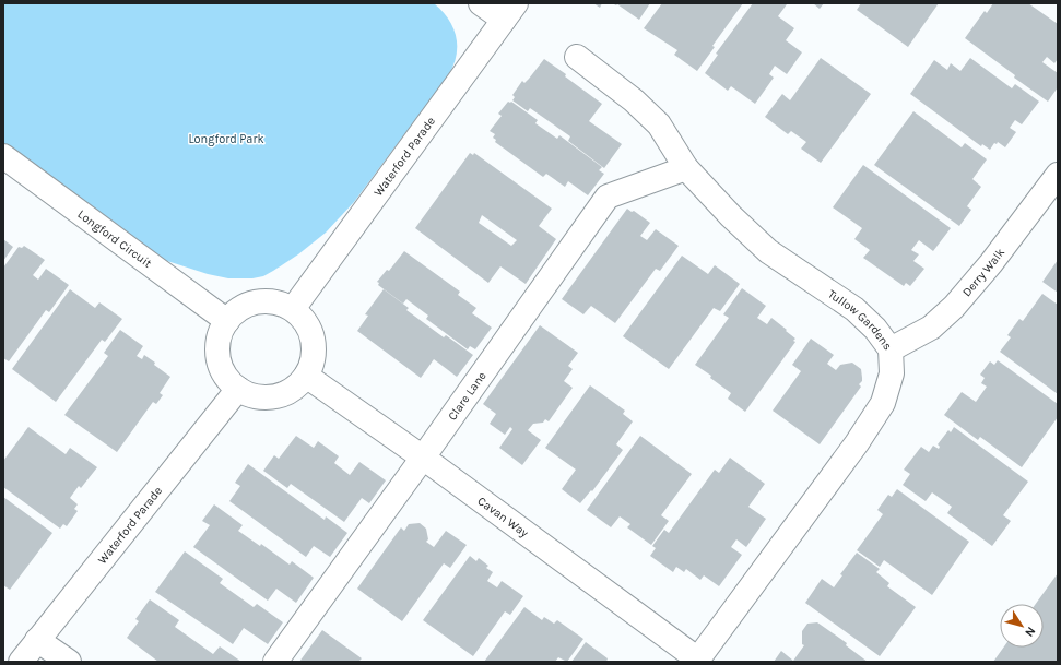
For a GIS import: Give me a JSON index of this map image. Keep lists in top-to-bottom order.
{
  "streets": {
    "street": [
      "Waterford Parade",
      "Longford Circuit",
      "Derry Walk",
      "Tullow Gardens",
      "Clare Lane",
      "Cavan Way"
    ]
  },
  "crossings": [
    ["Waterford Parade", "Longford Circuit"],
    ["Waterford Parade", "Cavan Way"],
    ["Longford Circuit", "Cavan Way"],
    ["Derry Walk", "Tullow Gardens"],
    ["Tullow Gardens", "Clare Lane"],
    ["Tullow Gardens", "Cavan Way"],
    ["Clare Lane", "Cavan Way"]
  ],
  "parks": ["Longford Park"],
  "north": "bottom right"
}
